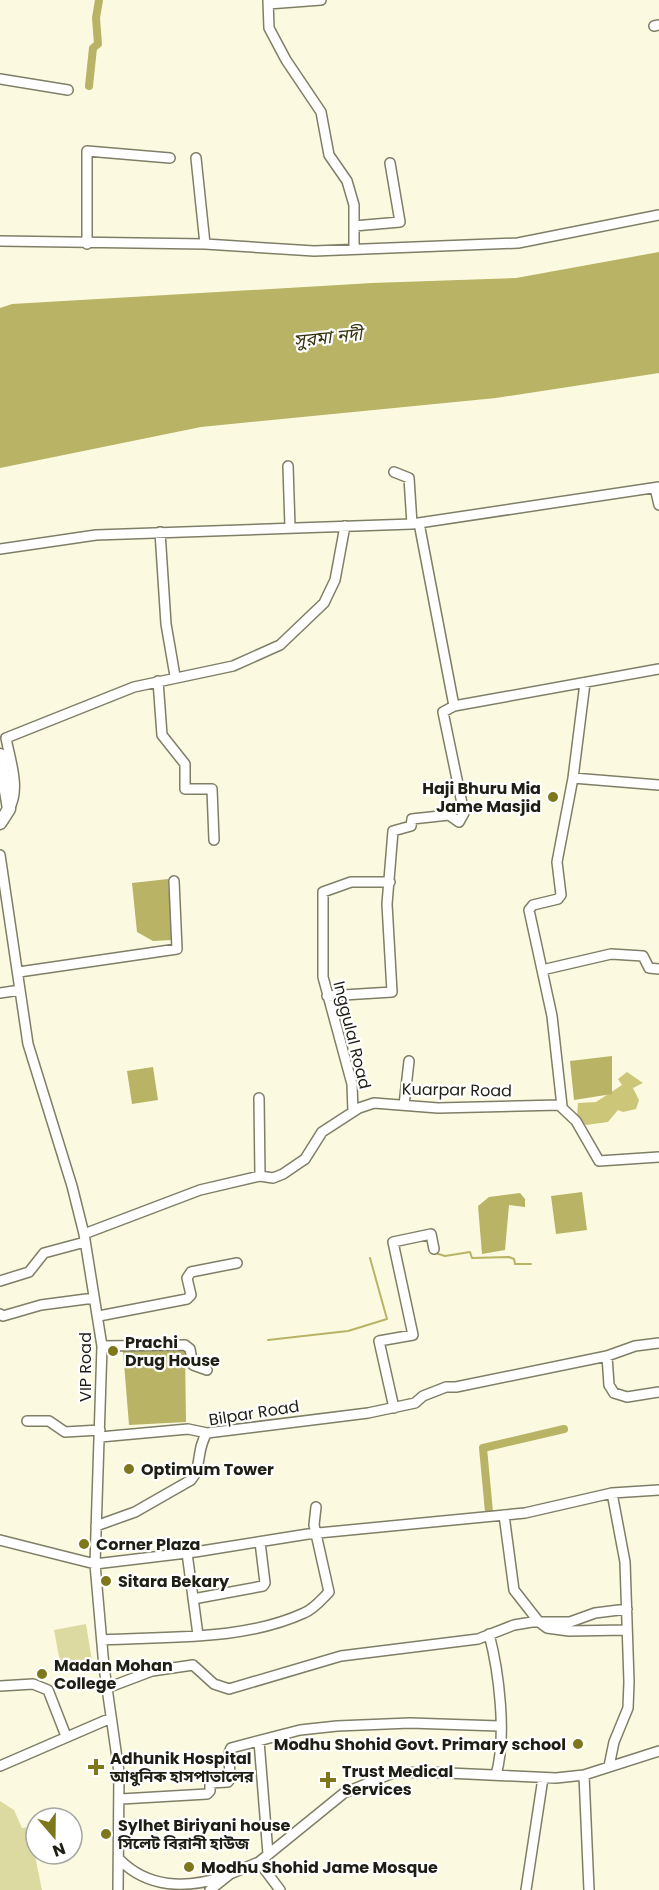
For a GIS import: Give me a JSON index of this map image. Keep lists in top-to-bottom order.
{
  "streets": {
    "street": [
      "Inggulal Road",
      "Kuarpar Road",
      "VIP Road",
      "Bilpar Road"
    ]
  },
  "crossings": [
    ["Inggulal Road", "Kuarpar Road"],
    ["Kuarpar Road", "VIP Road"],
    ["VIP Road", "Bilpar Road"]
  ],
  "water": ["সুরমা নদী"],
  "places": {
    "other": [
      "Haji Bhuru Mia Jame Masjid",
      "Prachi Drug House",
      "Optimum Tower",
      "Corner Plaza",
      "Sitara Bekary",
      "Madan Mohan College",
      "Modhu Shohid Govt. Primary school",
      "Sylhet Biriyani house সিলেট বিরানী হাউজ",
      "Modhu Shohid Jame Mosque"
    ],
    "health": ["Adhunik Hospital আধুনিক হাসপাতালের", "Trust Medical Services"]
  },
  "north": "bottom"
}
